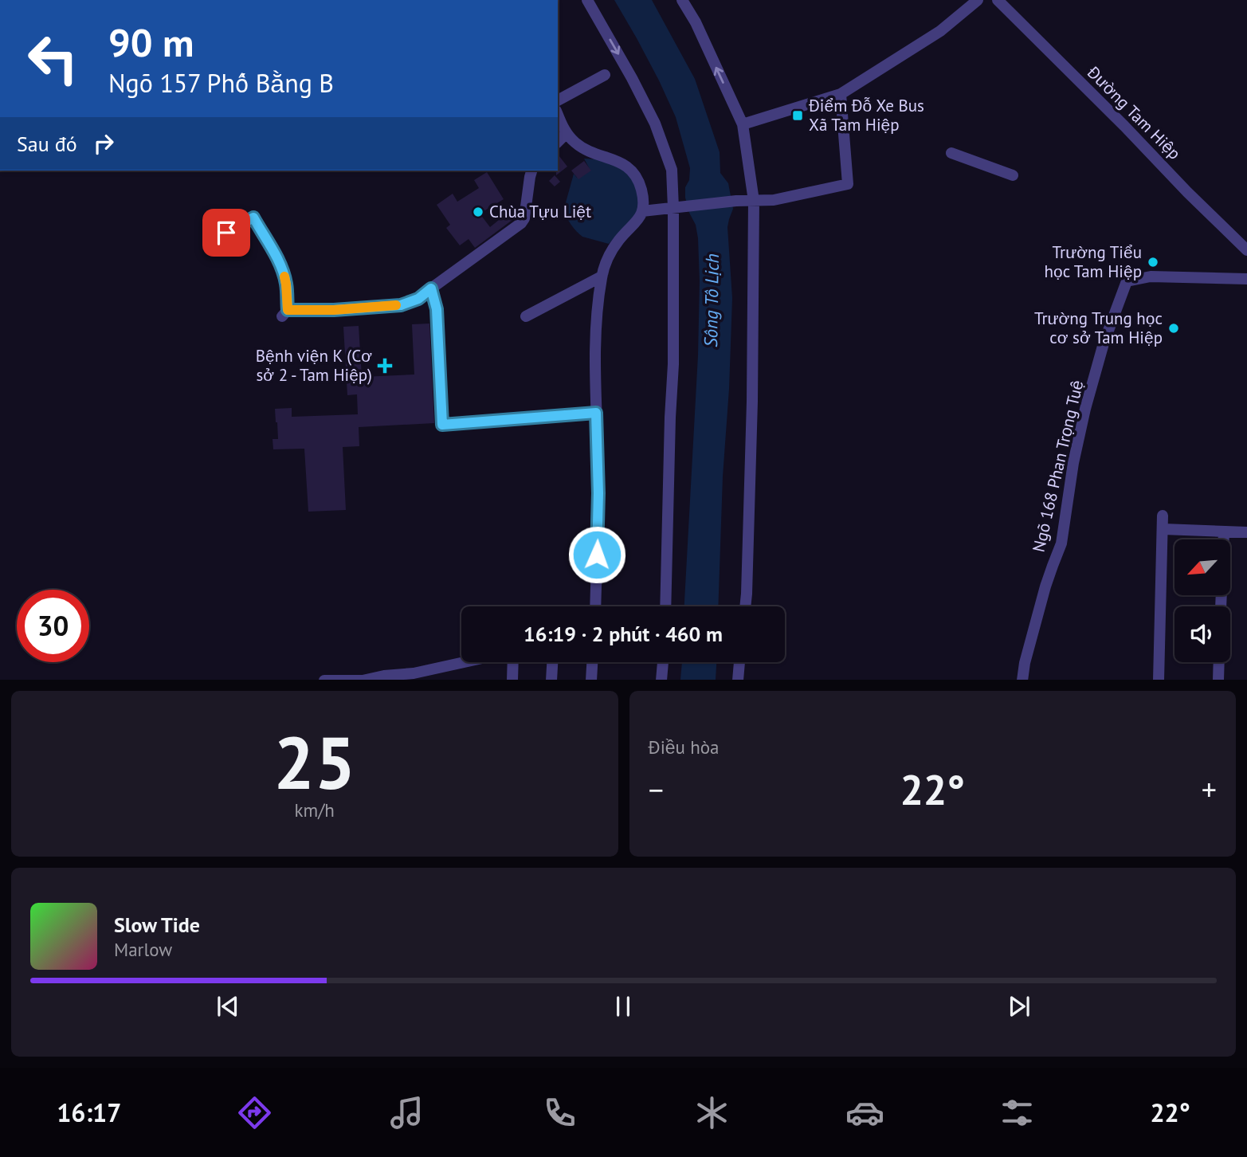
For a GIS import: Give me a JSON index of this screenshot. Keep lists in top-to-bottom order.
{
  "streets": {
    "street": ["Đường Tam Hiệp", "Ngõ 168 Phan Trọng Tuệ"]
  },
  "water": ["Sông Tô Lịch"],
  "places": {
    "transit": ["Điểm Đỗ Xe Bus Xã Tam Hiệp"],
    "other": ["Chùa Tựu Liệt", "Trường Tiểu học Tam Hiệp", "Trường Trung học cơ sở Tam Hiệp"],
    "health": ["Bệnh viện K (Cơ sở 2 - Tam Hiệp)"]
  },
  "north": "bottom left",
  "page": {
    "turn": ["90 m", "Ngõ 157 Phố Bằng B"],
    "then": "Sau đó",
    "limit": "30",
    "trip": "16:19 · 2 phút · 460 m",
    "tile": [
      ["25", "km/h"],
      "Điều hòa"
    ],
    "heat": ["−", "22°", "+"],
    "song": ["Slow Tide", "Marlow"],
    "tabs": ["16:17", "22°"]
  }
}
